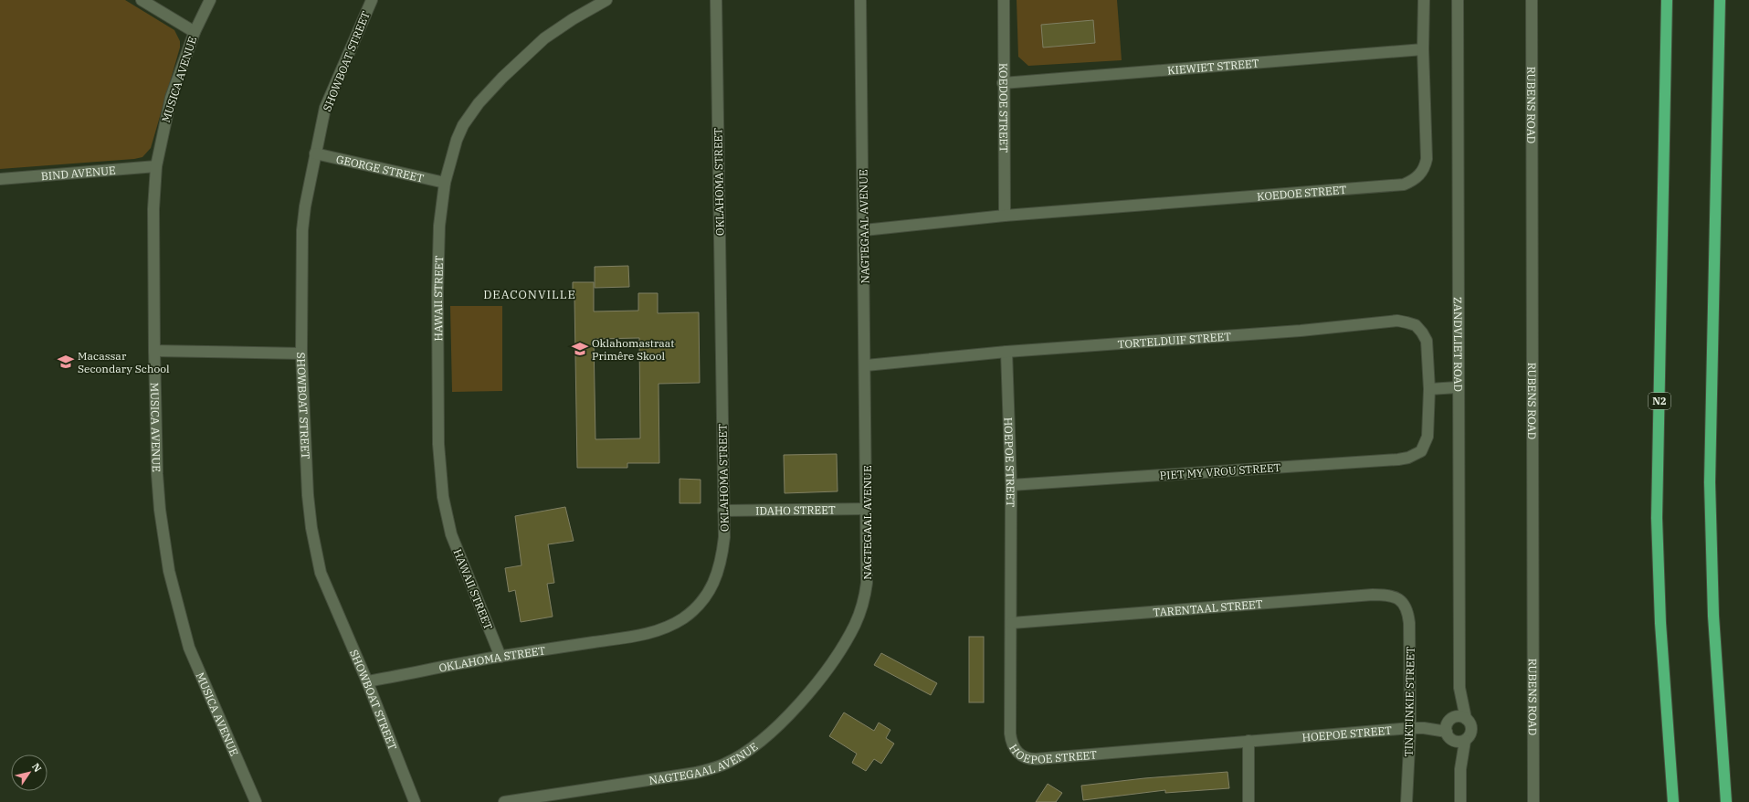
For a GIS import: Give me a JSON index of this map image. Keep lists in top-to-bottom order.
{
  "streets": {
    "highway": ["N2"],
    "street": [
      "SHOWBOAT STREET",
      "KIEWIET STREET",
      "MUSICA AVENUE",
      "RUBENS ROAD",
      "KOEDOE STREET",
      "GEORGE STREET",
      "BIND AVENUE",
      "OKLAHOMA STREET",
      "NAGTEGAAL AVENUE",
      "HAWAII STREET",
      "TORTELDUIF STREET",
      "ZANDVLIET ROAD",
      "HOEPOE STREET",
      "PIET MY VROU STREET",
      "IDAHO STREET",
      "TARENTAAL STREET",
      "TINKTINKIE STREET"
    ]
  },
  "crossings": [
    ["SHOWBOAT STREET", "GEORGE STREET"],
    ["SHOWBOAT STREET", "OKLAHOMA STREET"],
    ["KIEWIET STREET", "KOEDOE STREET"],
    ["MUSICA AVENUE", "BIND AVENUE"],
    ["KOEDOE STREET", "NAGTEGAAL AVENUE"],
    ["GEORGE STREET", "HAWAII STREET"],
    ["OKLAHOMA STREET", "HAWAII STREET"],
    ["OKLAHOMA STREET", "IDAHO STREET"],
    ["NAGTEGAAL AVENUE", "TORTELDUIF STREET"],
    ["NAGTEGAAL AVENUE", "IDAHO STREET"],
    ["TORTELDUIF STREET", "HOEPOE STREET"],
    ["TORTELDUIF STREET", "PIET MY VROU STREET"],
    ["ZANDVLIET ROAD", "HOEPOE STREET"],
    ["HOEPOE STREET", "PIET MY VROU STREET"],
    ["HOEPOE STREET", "TARENTAAL STREET"],
    ["HOEPOE STREET", "TINKTINKIE STREET"],
    ["TARENTAAL STREET", "TINKTINKIE STREET"]
  ],
  "districts": ["DEACONVILLE"],
  "places": {
    "school or university": ["Oklahomastraat Primêre Skool", "Macassar Secondary School"]
  },
  "north": "top right"
}
